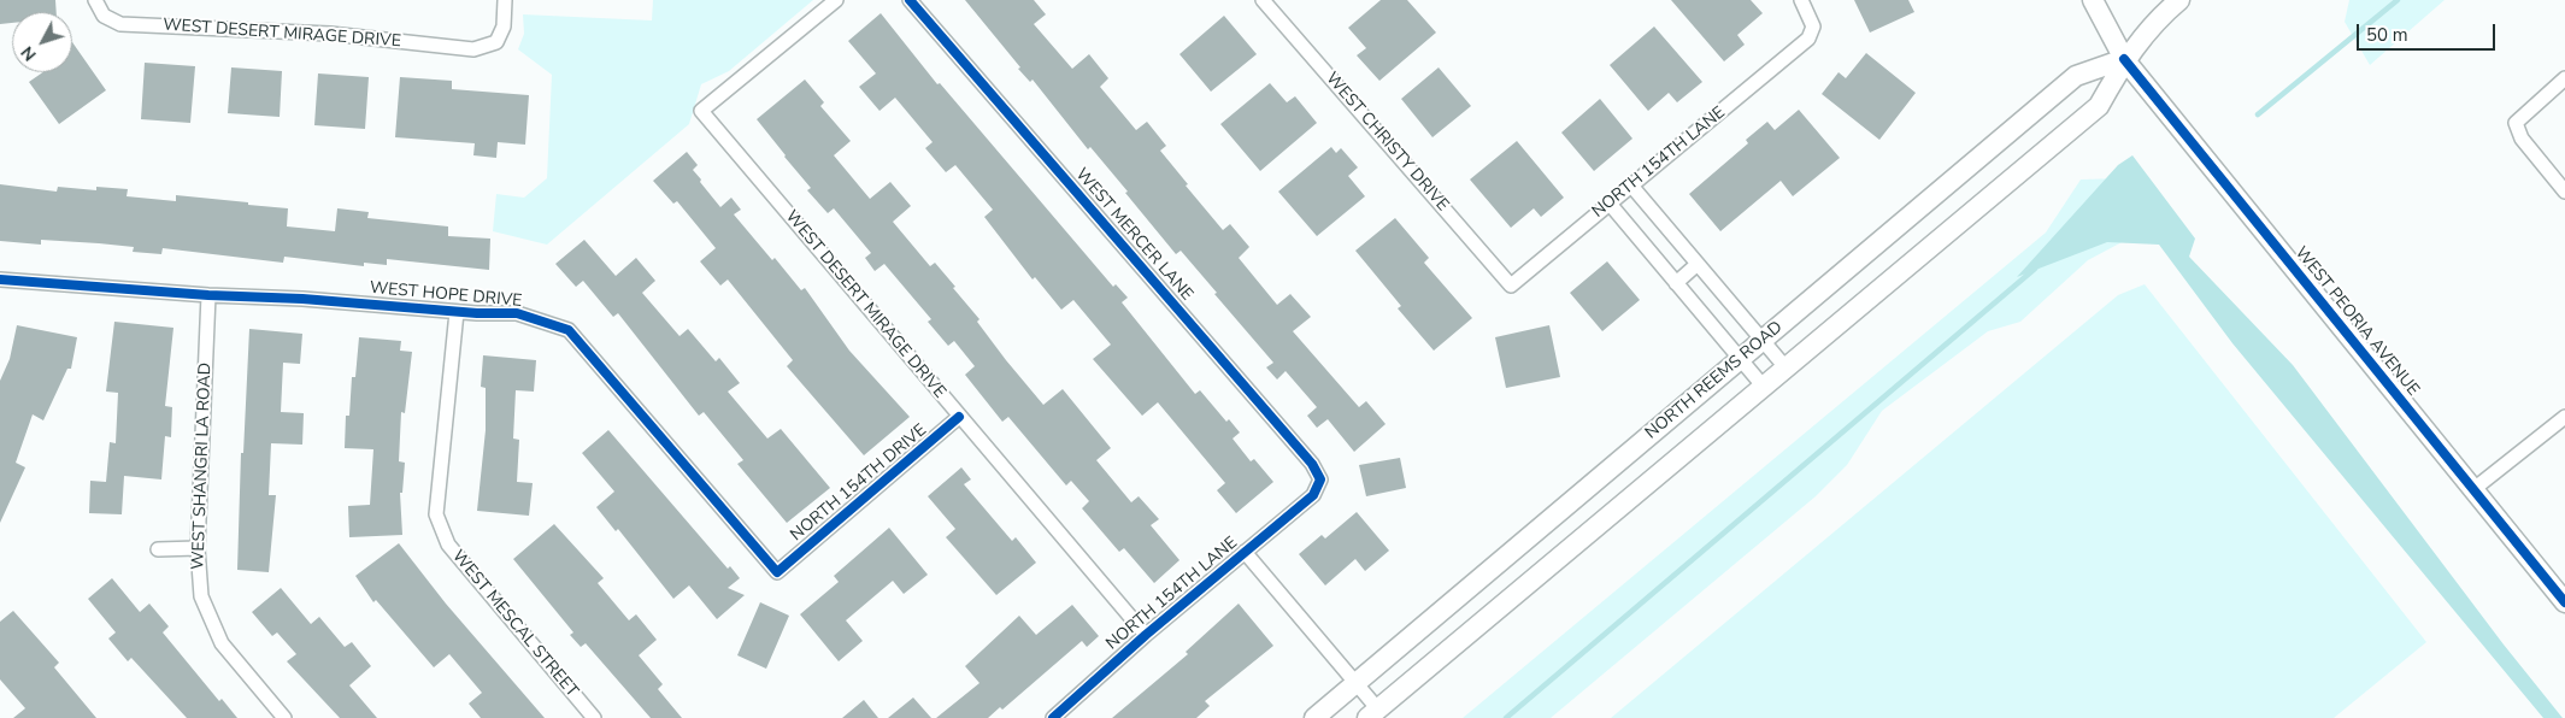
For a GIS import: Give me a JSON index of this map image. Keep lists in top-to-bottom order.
{
  "streets": {
    "main road": ["WEST PEORIA AVENUE", "NORTH REEMS ROAD"],
    "street": [
      "WEST DESERT MIRAGE DRIVE",
      "WEST CHRISTY DRIVE",
      "NORTH 154TH LANE",
      "WEST MERCER LANE",
      "WEST HOPE DRIVE",
      "WEST SHANGRI LA ROAD",
      "NORTH 154TH DRIVE",
      "WEST MESCAL STREET"
    ]
  },
  "crossings": [
    ["WEST DESERT MIRAGE DRIVE", "NORTH 154TH LANE"],
    ["WEST DESERT MIRAGE DRIVE", "NORTH 154TH DRIVE"],
    ["WEST CHRISTY DRIVE", "NORTH 154TH LANE"],
    ["NORTH 154TH LANE", "WEST MERCER LANE"],
    ["WEST HOPE DRIVE", "WEST SHANGRI LA ROAD"],
    ["WEST HOPE DRIVE", "NORTH 154TH DRIVE"],
    ["WEST HOPE DRIVE", "WEST MESCAL STREET"],
    ["WEST PEORIA AVENUE", "NORTH REEMS ROAD"]
  ],
  "scale_bar": "50 m",
  "north": "bottom left"
}
